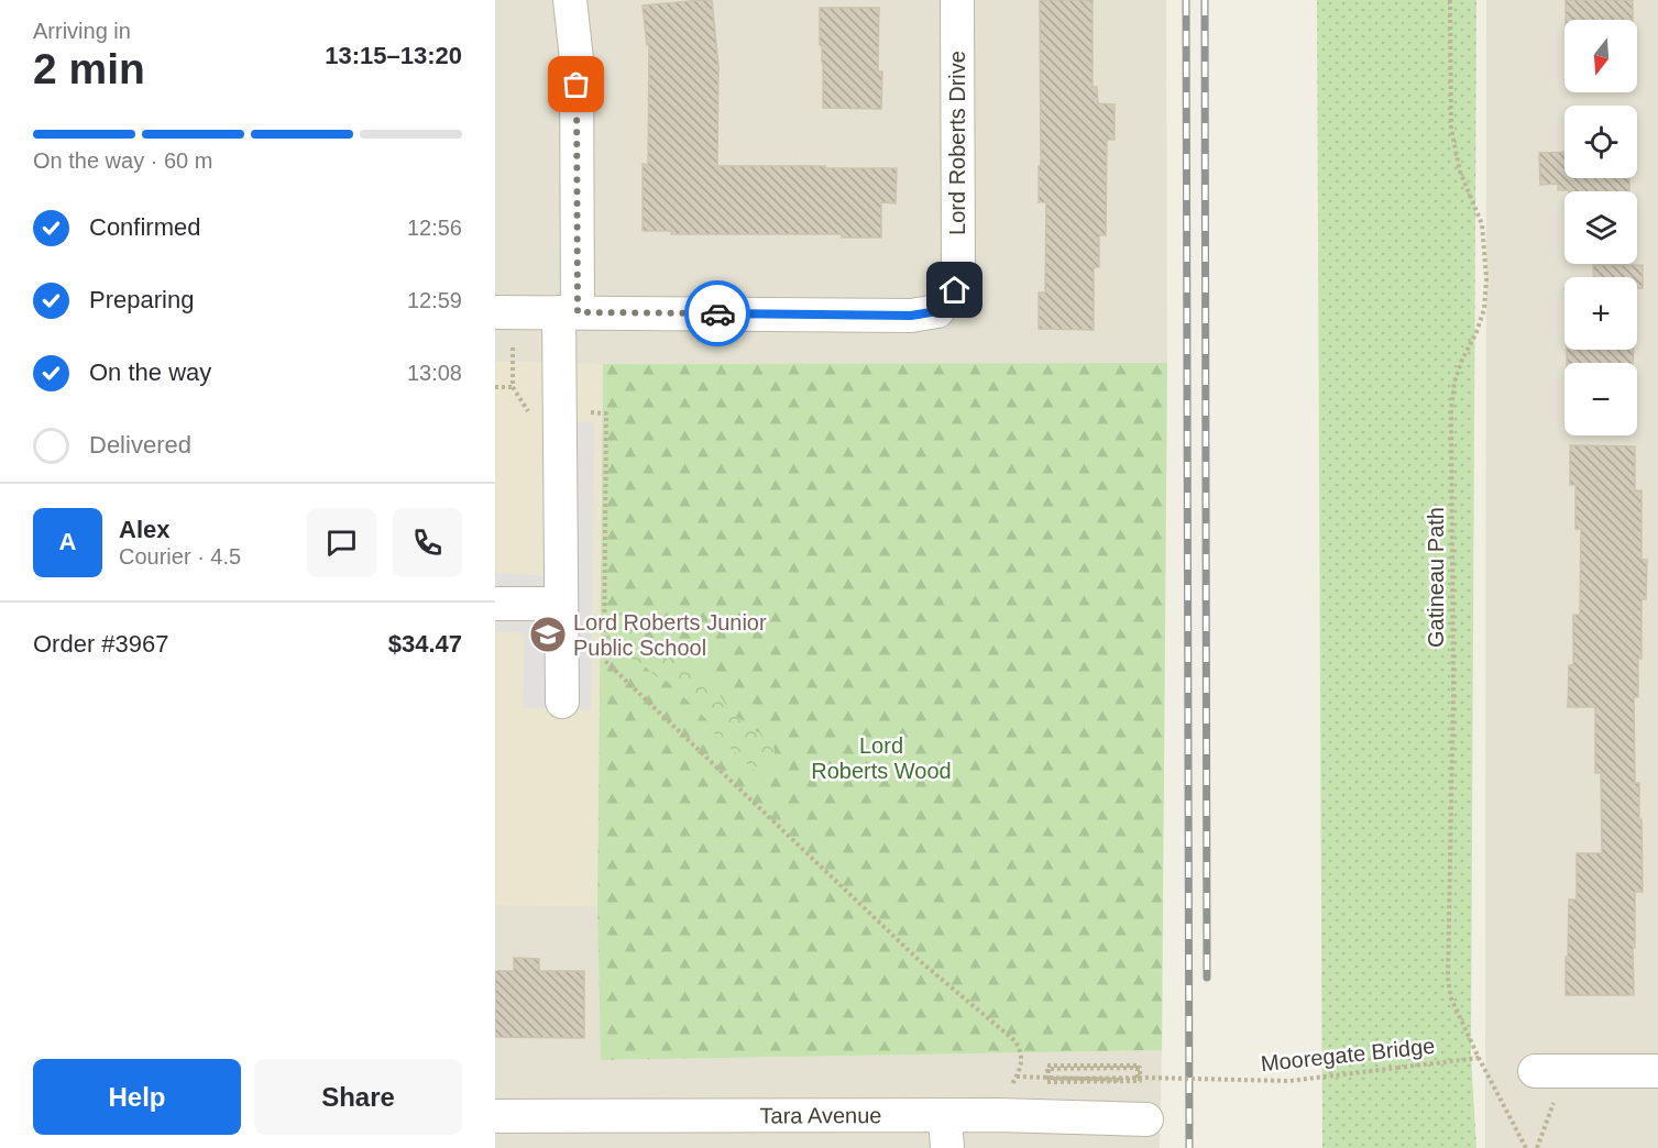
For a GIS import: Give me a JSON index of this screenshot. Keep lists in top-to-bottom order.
{
  "streets": {
    "street": ["Lord Roberts Drive", "Tara Avenue"],
    "path": ["Gatineau Path", "Mooregate Bridge"]
  },
  "crossings": [
    ["Gatineau Path", "Mooregate Bridge"]
  ],
  "parks": ["Lord Roberts Wood"],
  "places": {
    "school or university": ["Lord Roberts Junior Public School"]
  },
  "north": "bottom",
  "page": {
    "heading": ["2 min", "Arriving in", "13:15–13:20"],
    "panel": [
      "Alex",
      "Courier · 4.5",
      "Order #3967",
      "$34.47"
    ],
    "map_buttons": ["+", "−"],
    "bar": "On the way · 60 m",
    "list": [
      ["Confirmed", "12:56"],
      ["Preparing", "12:59"],
      ["On the way", "13:08"],
      "Delivered"
    ],
    "round": "A",
    "buttons": ["Help", "Share"]
  }
}
